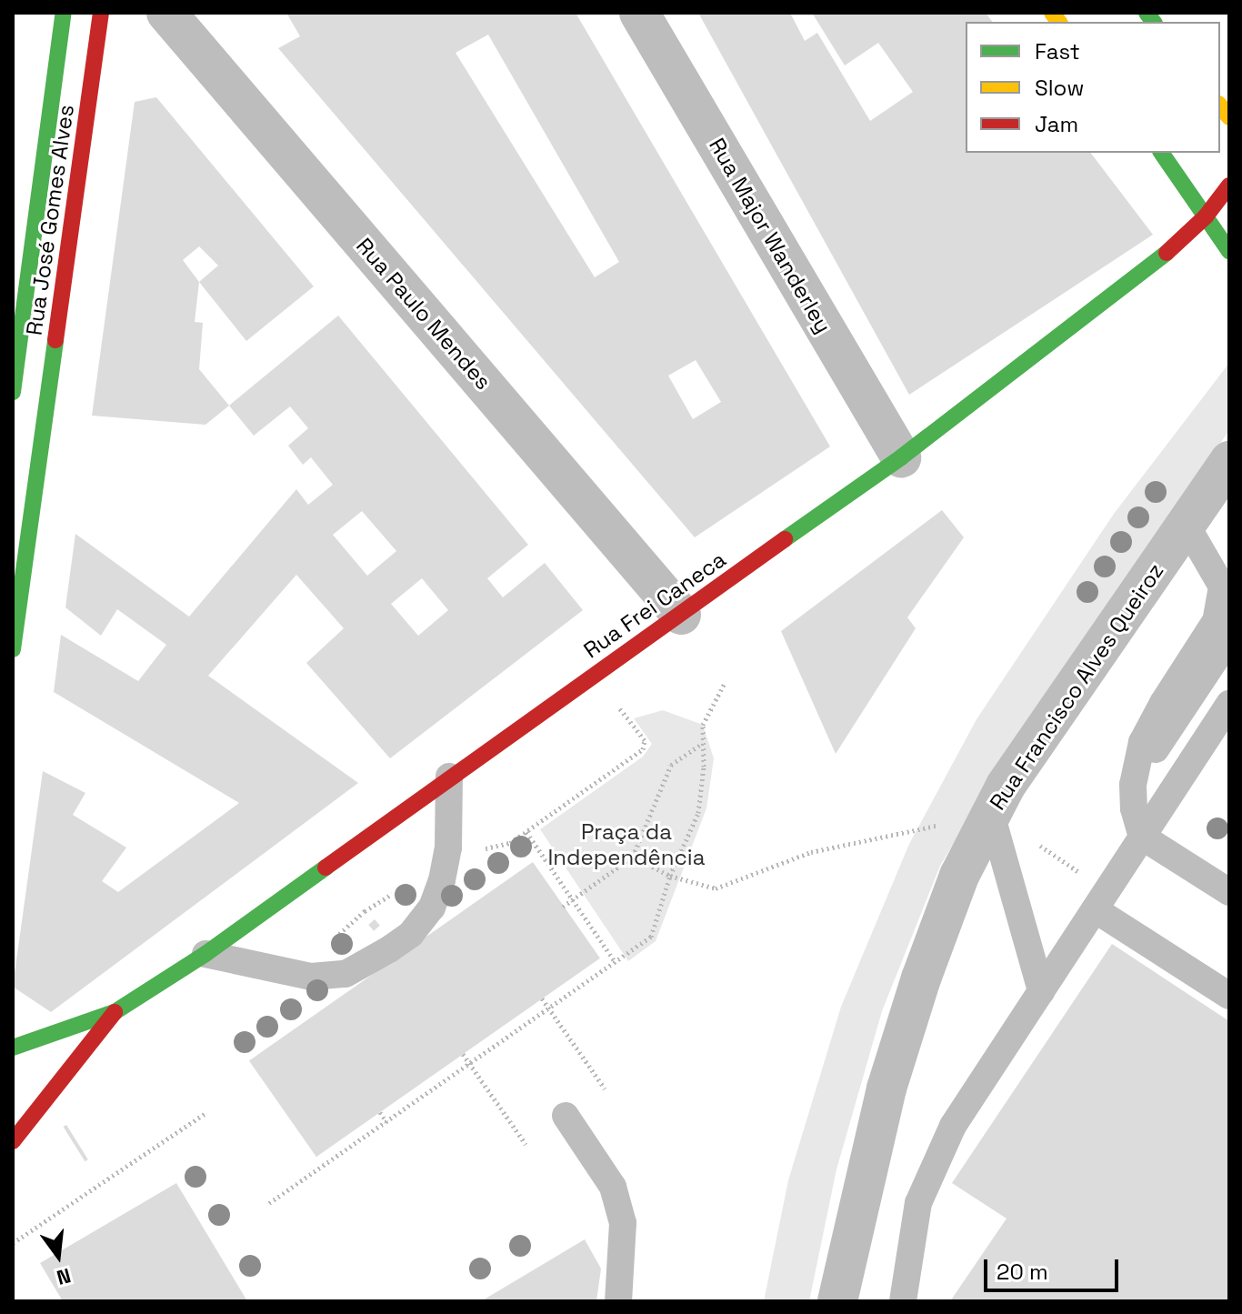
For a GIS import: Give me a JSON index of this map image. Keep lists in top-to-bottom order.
{
  "streets": {
    "main road": ["Rua José Gomes Alves", "Rua Frei Caneca"],
    "street": ["Rua Major Wanderley", "Rua Paulo Mendes", "Rua Francisco Alves Queiroz"]
  },
  "crossings": [
    ["Rua Major Wanderley", "Rua Frei Caneca"],
    ["Rua Paulo Mendes", "Rua Frei Caneca"]
  ],
  "parks": ["Praça da Independência"],
  "legend": ["Fast", "Slow", "Jam"],
  "scale_bar": "20 m",
  "north": "bottom"
}
